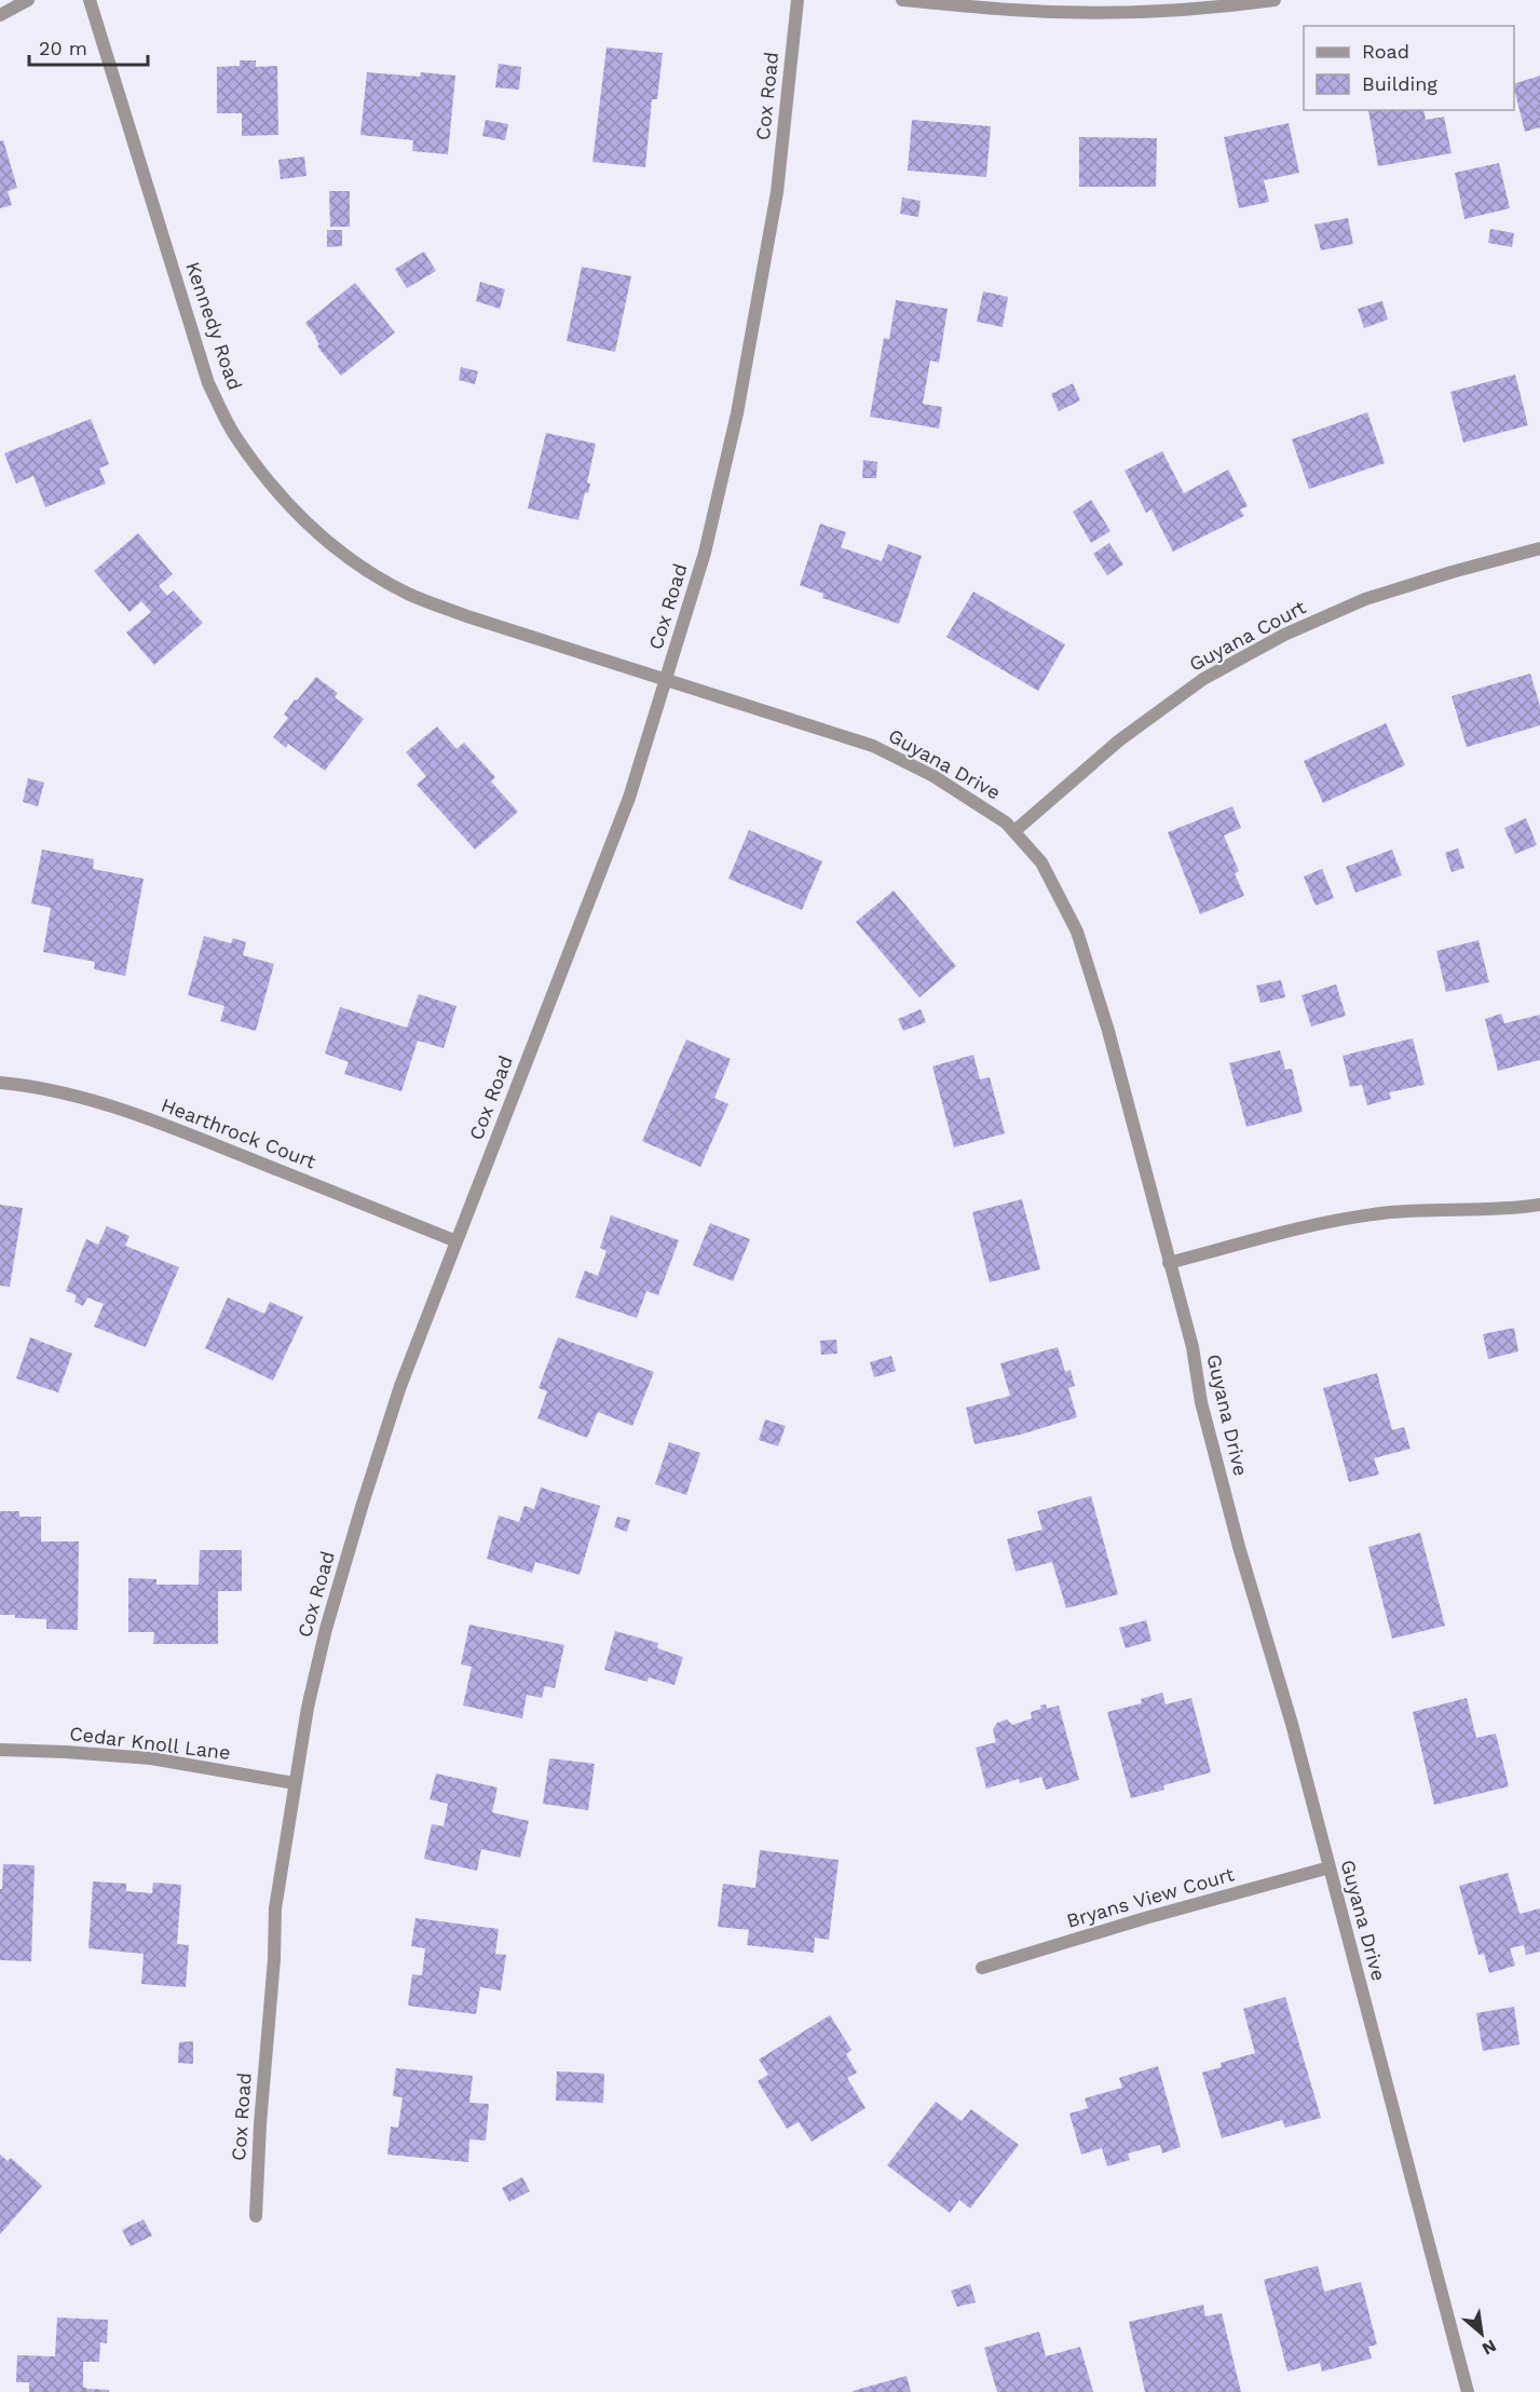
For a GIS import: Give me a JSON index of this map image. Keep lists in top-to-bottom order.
{
  "streets": {
    "street": [
      "Cox Road",
      "Kennedy Road",
      "Guyana Court",
      "Guyana Drive",
      "Hearthrock Court",
      "Cedar Knoll Lane",
      "Bryans View Court"
    ]
  },
  "crossings": [
    ["Cox Road", "Kennedy Road"],
    ["Cox Road", "Guyana Drive"],
    ["Cox Road", "Hearthrock Court"],
    ["Cox Road", "Cedar Knoll Lane"],
    ["Kennedy Road", "Guyana Drive"],
    ["Guyana Court", "Guyana Drive"],
    ["Guyana Drive", "Bryans View Court"]
  ],
  "legend": ["Road", "Building"],
  "scale_bar": "20 m",
  "north": "bottom right"
}
